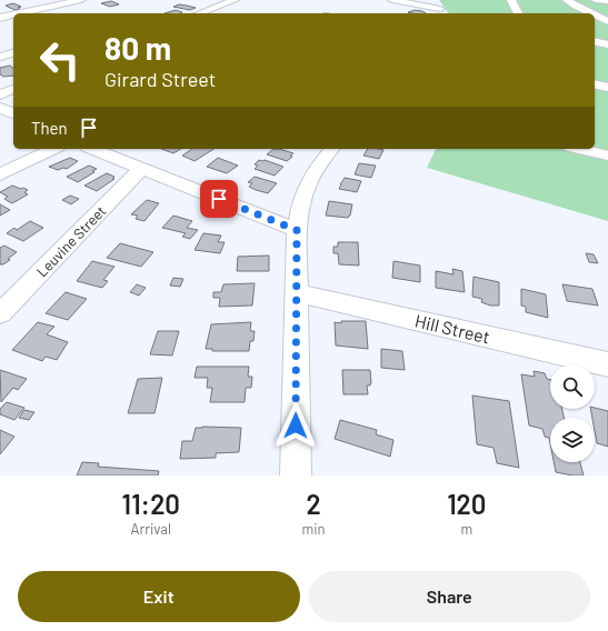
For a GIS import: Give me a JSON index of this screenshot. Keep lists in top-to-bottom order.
{
  "streets": {
    "street": ["Leuvine Street", "Hill Street"]
  },
  "page": {
    "turn": ["80 m", "Girard Street"],
    "then": "Then",
    "eta": [
      "11:20",
      "Arrival",
      "2",
      "min",
      "120",
      "m"
    ],
    "buttons": ["Exit", "Share"]
  }
}
